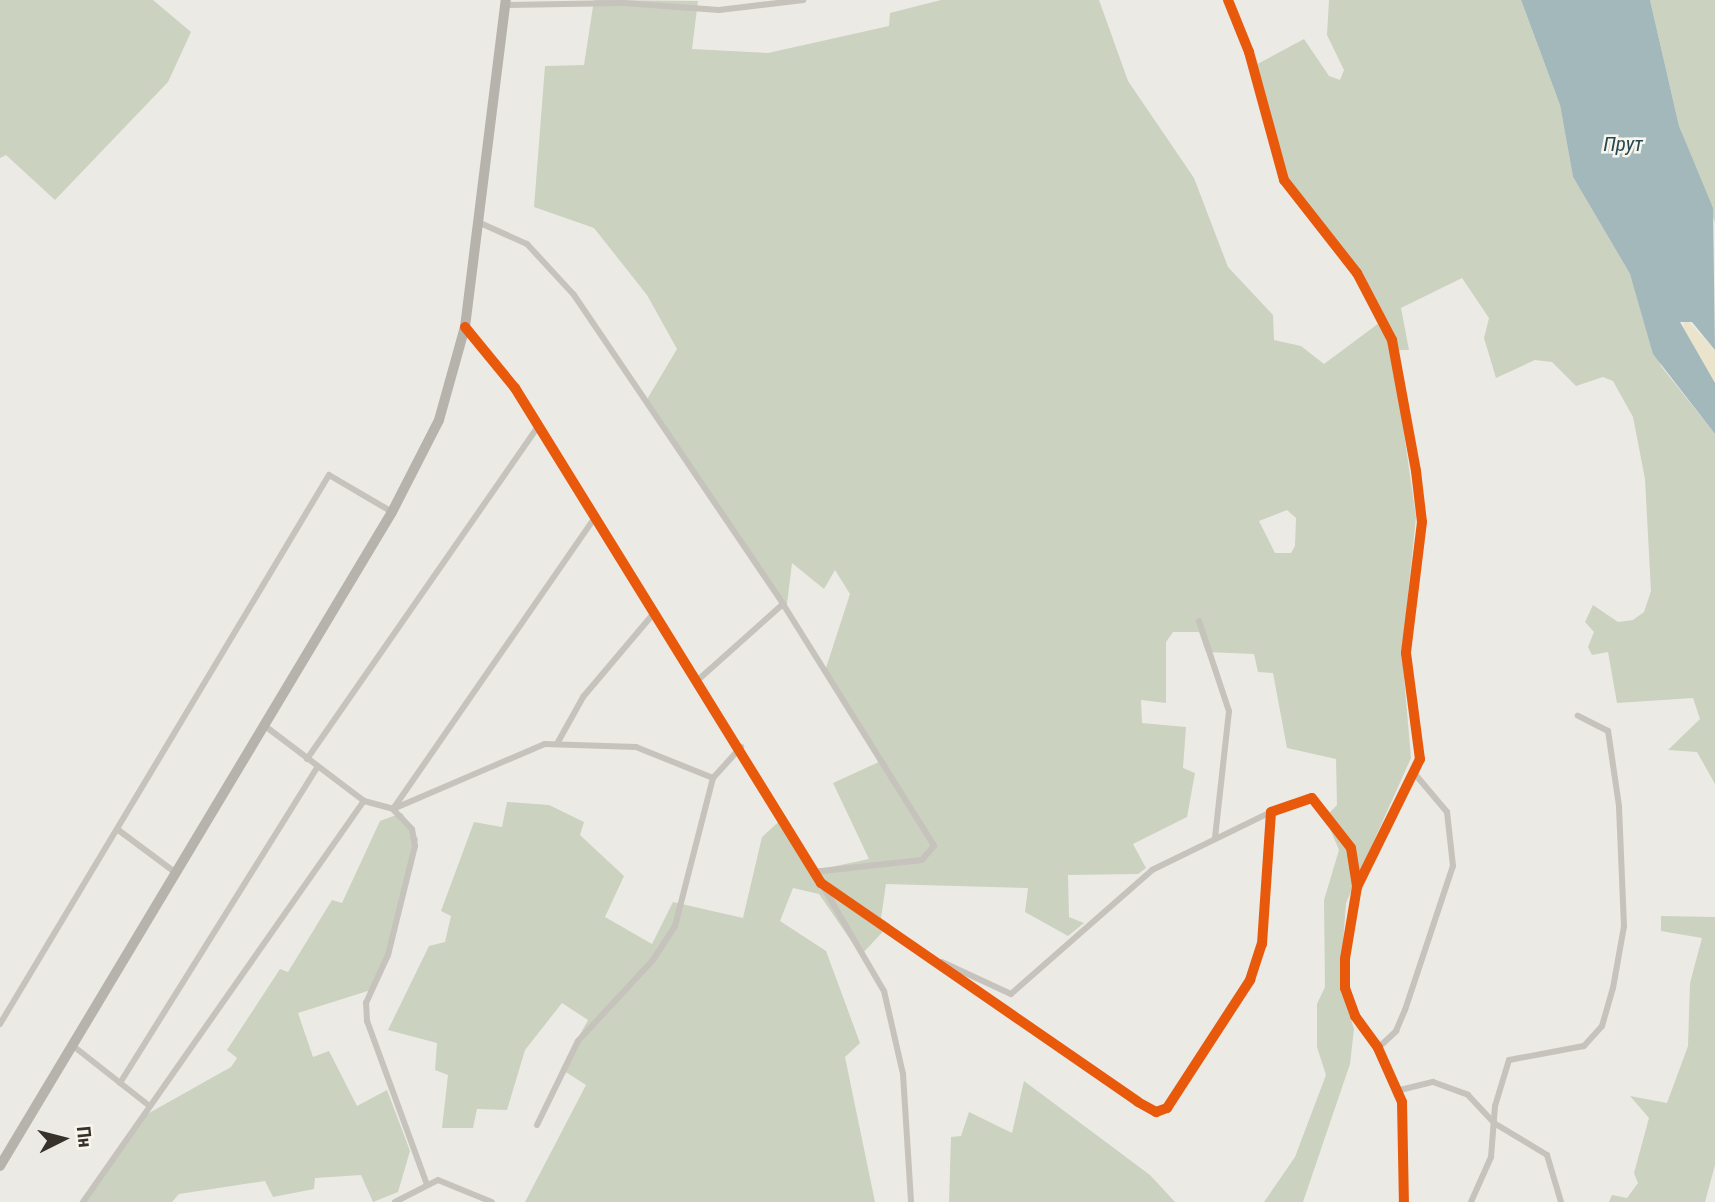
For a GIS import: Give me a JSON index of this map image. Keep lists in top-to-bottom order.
{
  "water": ["Прут"],
  "north": "right"
}
